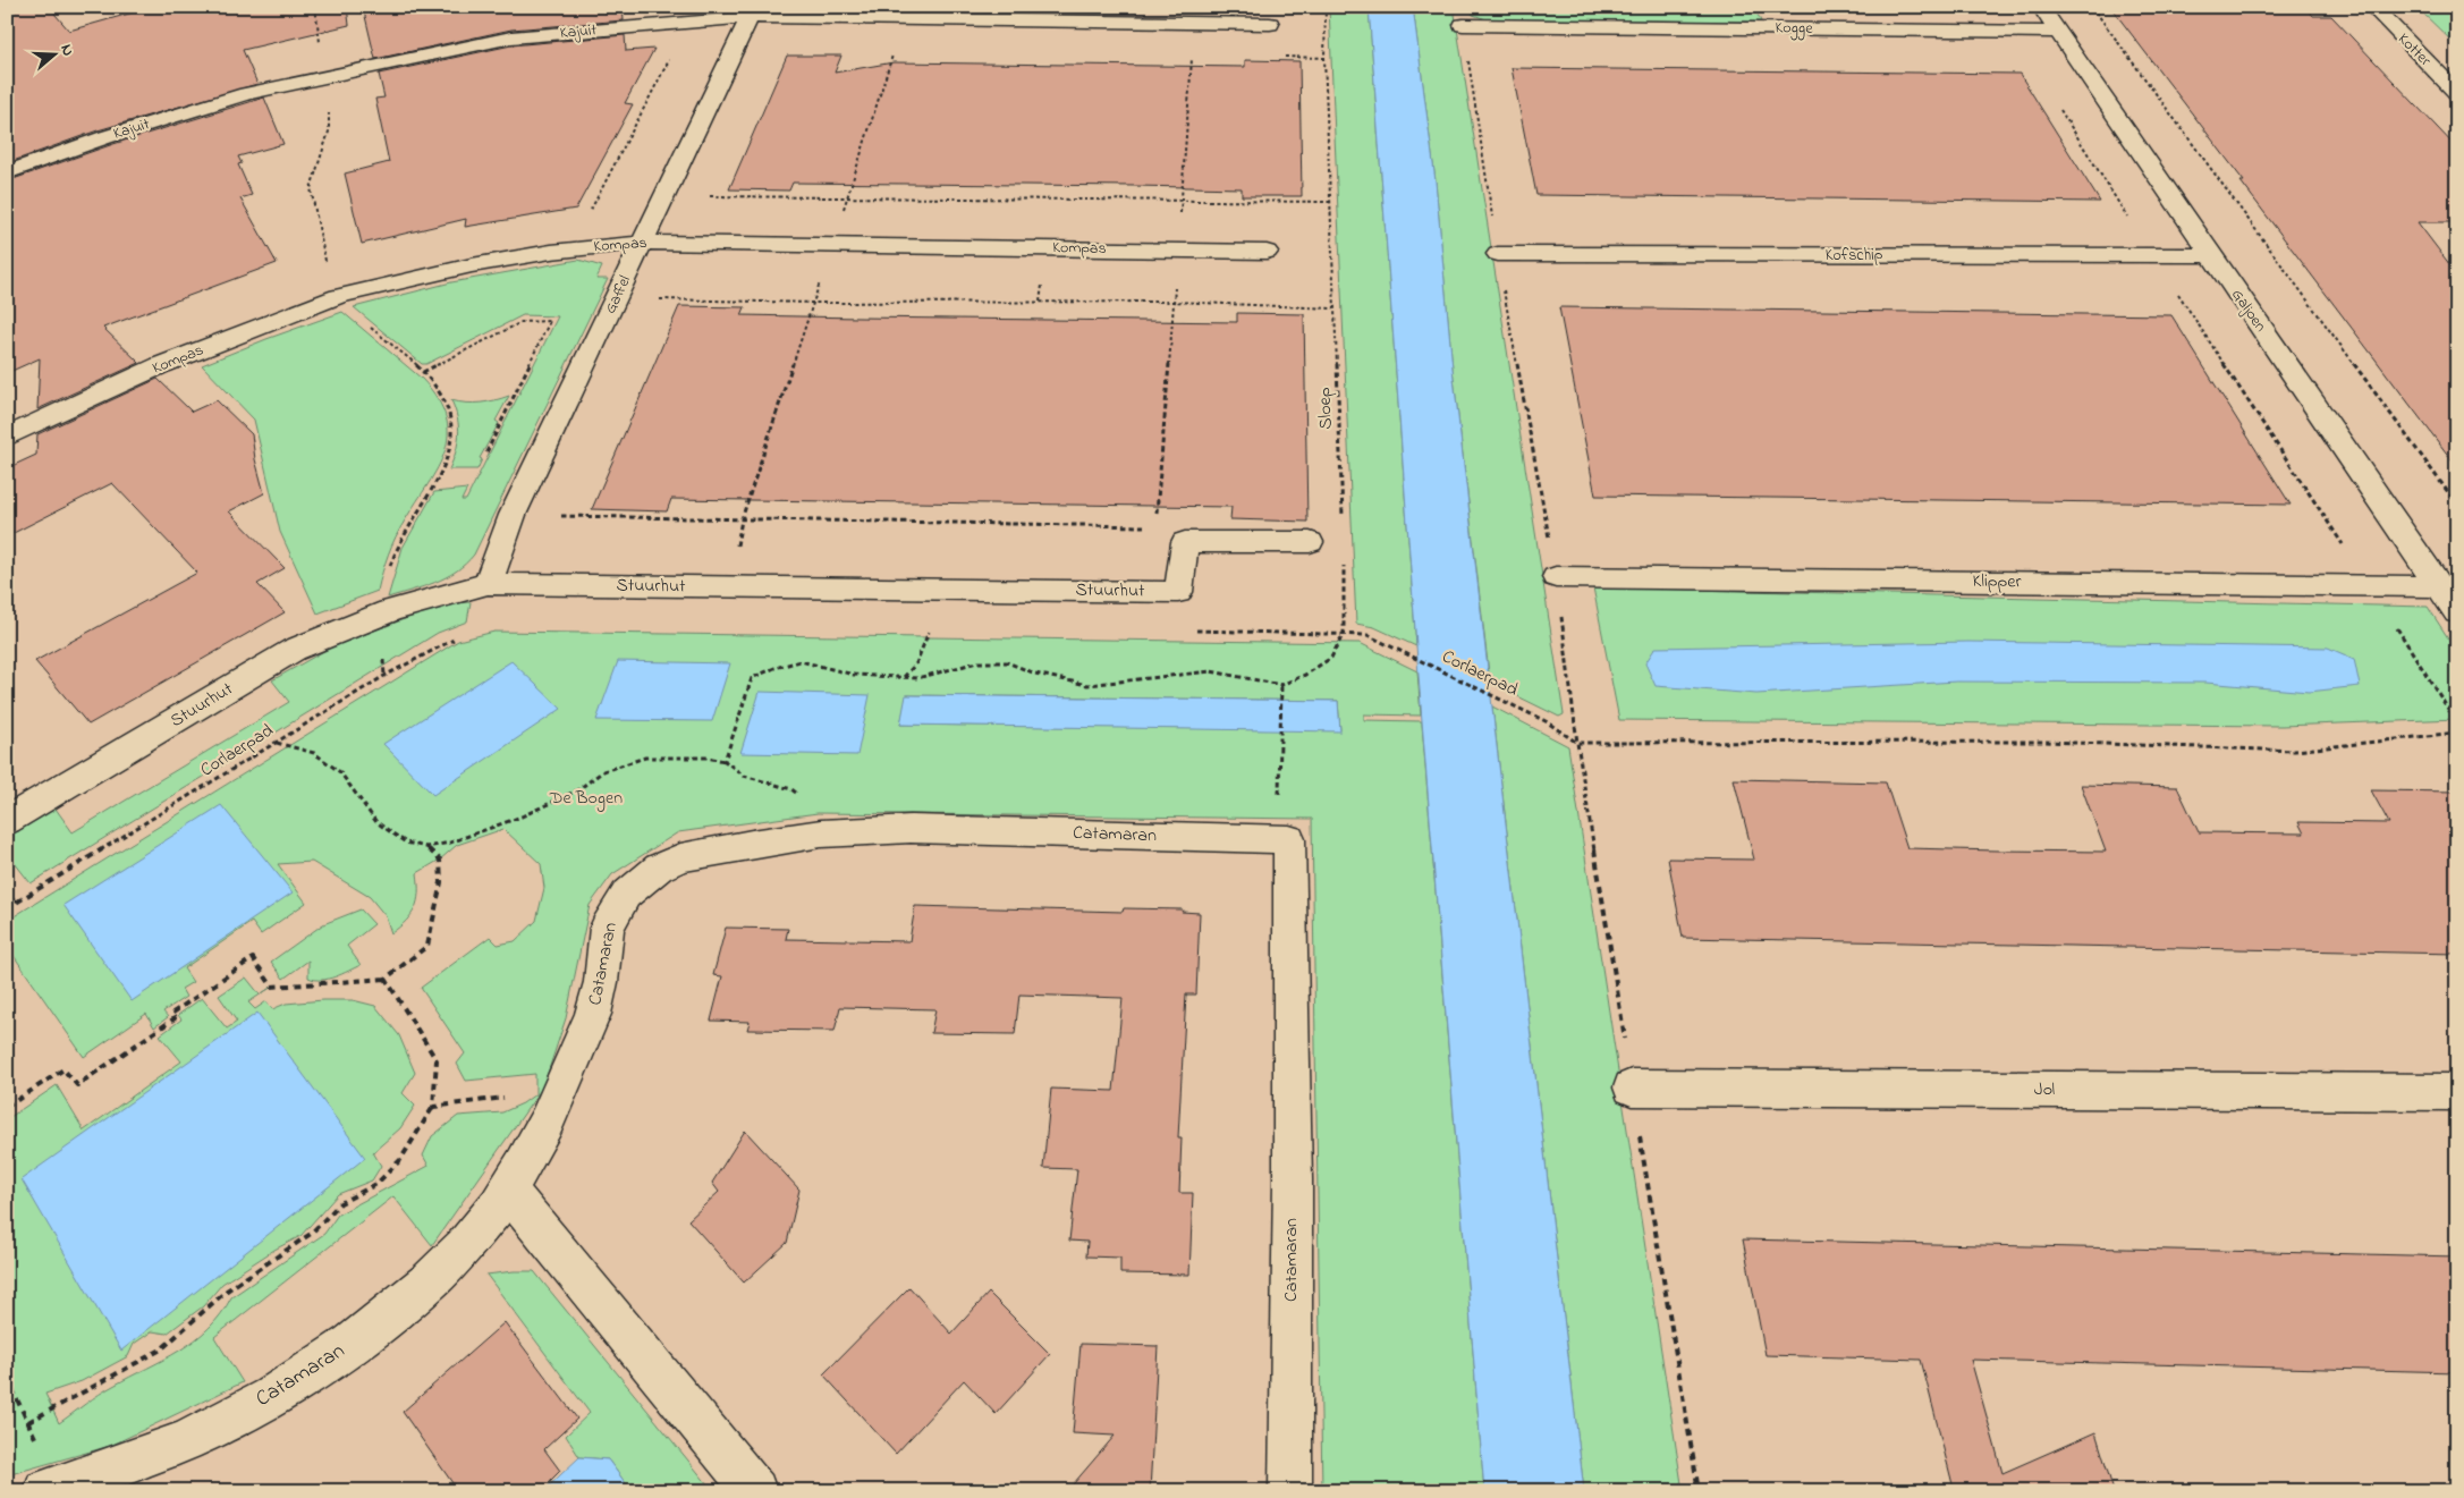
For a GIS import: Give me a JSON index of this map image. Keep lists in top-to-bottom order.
{
  "streets": {
    "street": [
      "Kogge",
      "Kajuit",
      "Kotter",
      "Kompas",
      "Kofschip",
      "Gaffel",
      "Galjoen",
      "Klipper",
      "Stuurhut",
      "Catamaran",
      "Jol"
    ],
    "path": ["Sloep", "Corlaerpad"]
  },
  "crossings": [
    ["Kogge", "Galjoen"],
    ["Kajuit", "Gaffel"],
    ["Kompas", "Gaffel"],
    ["Kofschip", "Galjoen"],
    ["Gaffel", "Stuurhut"],
    ["Galjoen", "Klipper"]
  ],
  "parks": ["De Bogen"],
  "north": "right"
}
